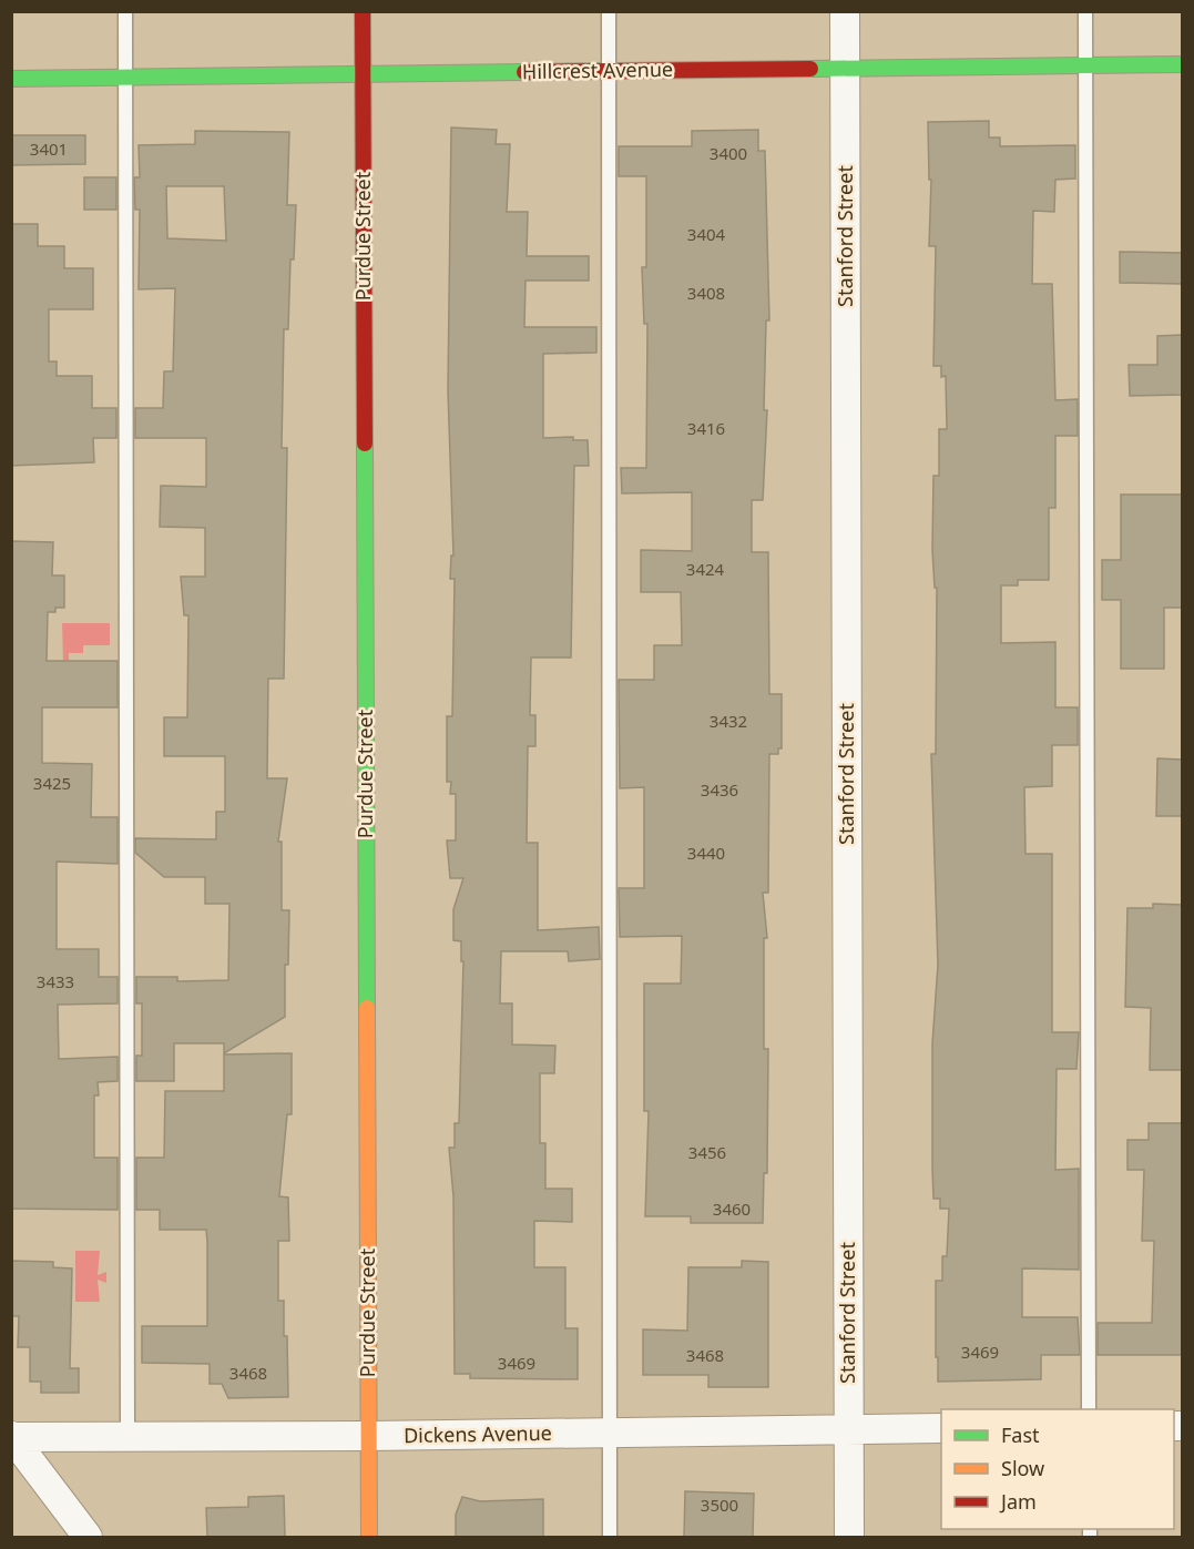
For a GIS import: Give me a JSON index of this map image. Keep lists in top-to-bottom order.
{
  "streets": {
    "street": [
      "Hillcrest Avenue",
      "Purdue Street",
      "Stanford Street",
      "Dickens Avenue"
    ]
  },
  "crossings": [
    ["Hillcrest Avenue", "Purdue Street"],
    ["Hillcrest Avenue", "Stanford Street"],
    ["Purdue Street", "Dickens Avenue"],
    ["Stanford Street", "Dickens Avenue"]
  ],
  "house_numbers": [
    "3401",
    "3400",
    "3404",
    "3408",
    "3416",
    "3424",
    "3432",
    "3425",
    "3436",
    "3440",
    "3433",
    "3456",
    "3460",
    "3469",
    "3468",
    "3469",
    "3468",
    "3500"
  ],
  "legend": ["Fast", "Slow", "Jam"]
}
